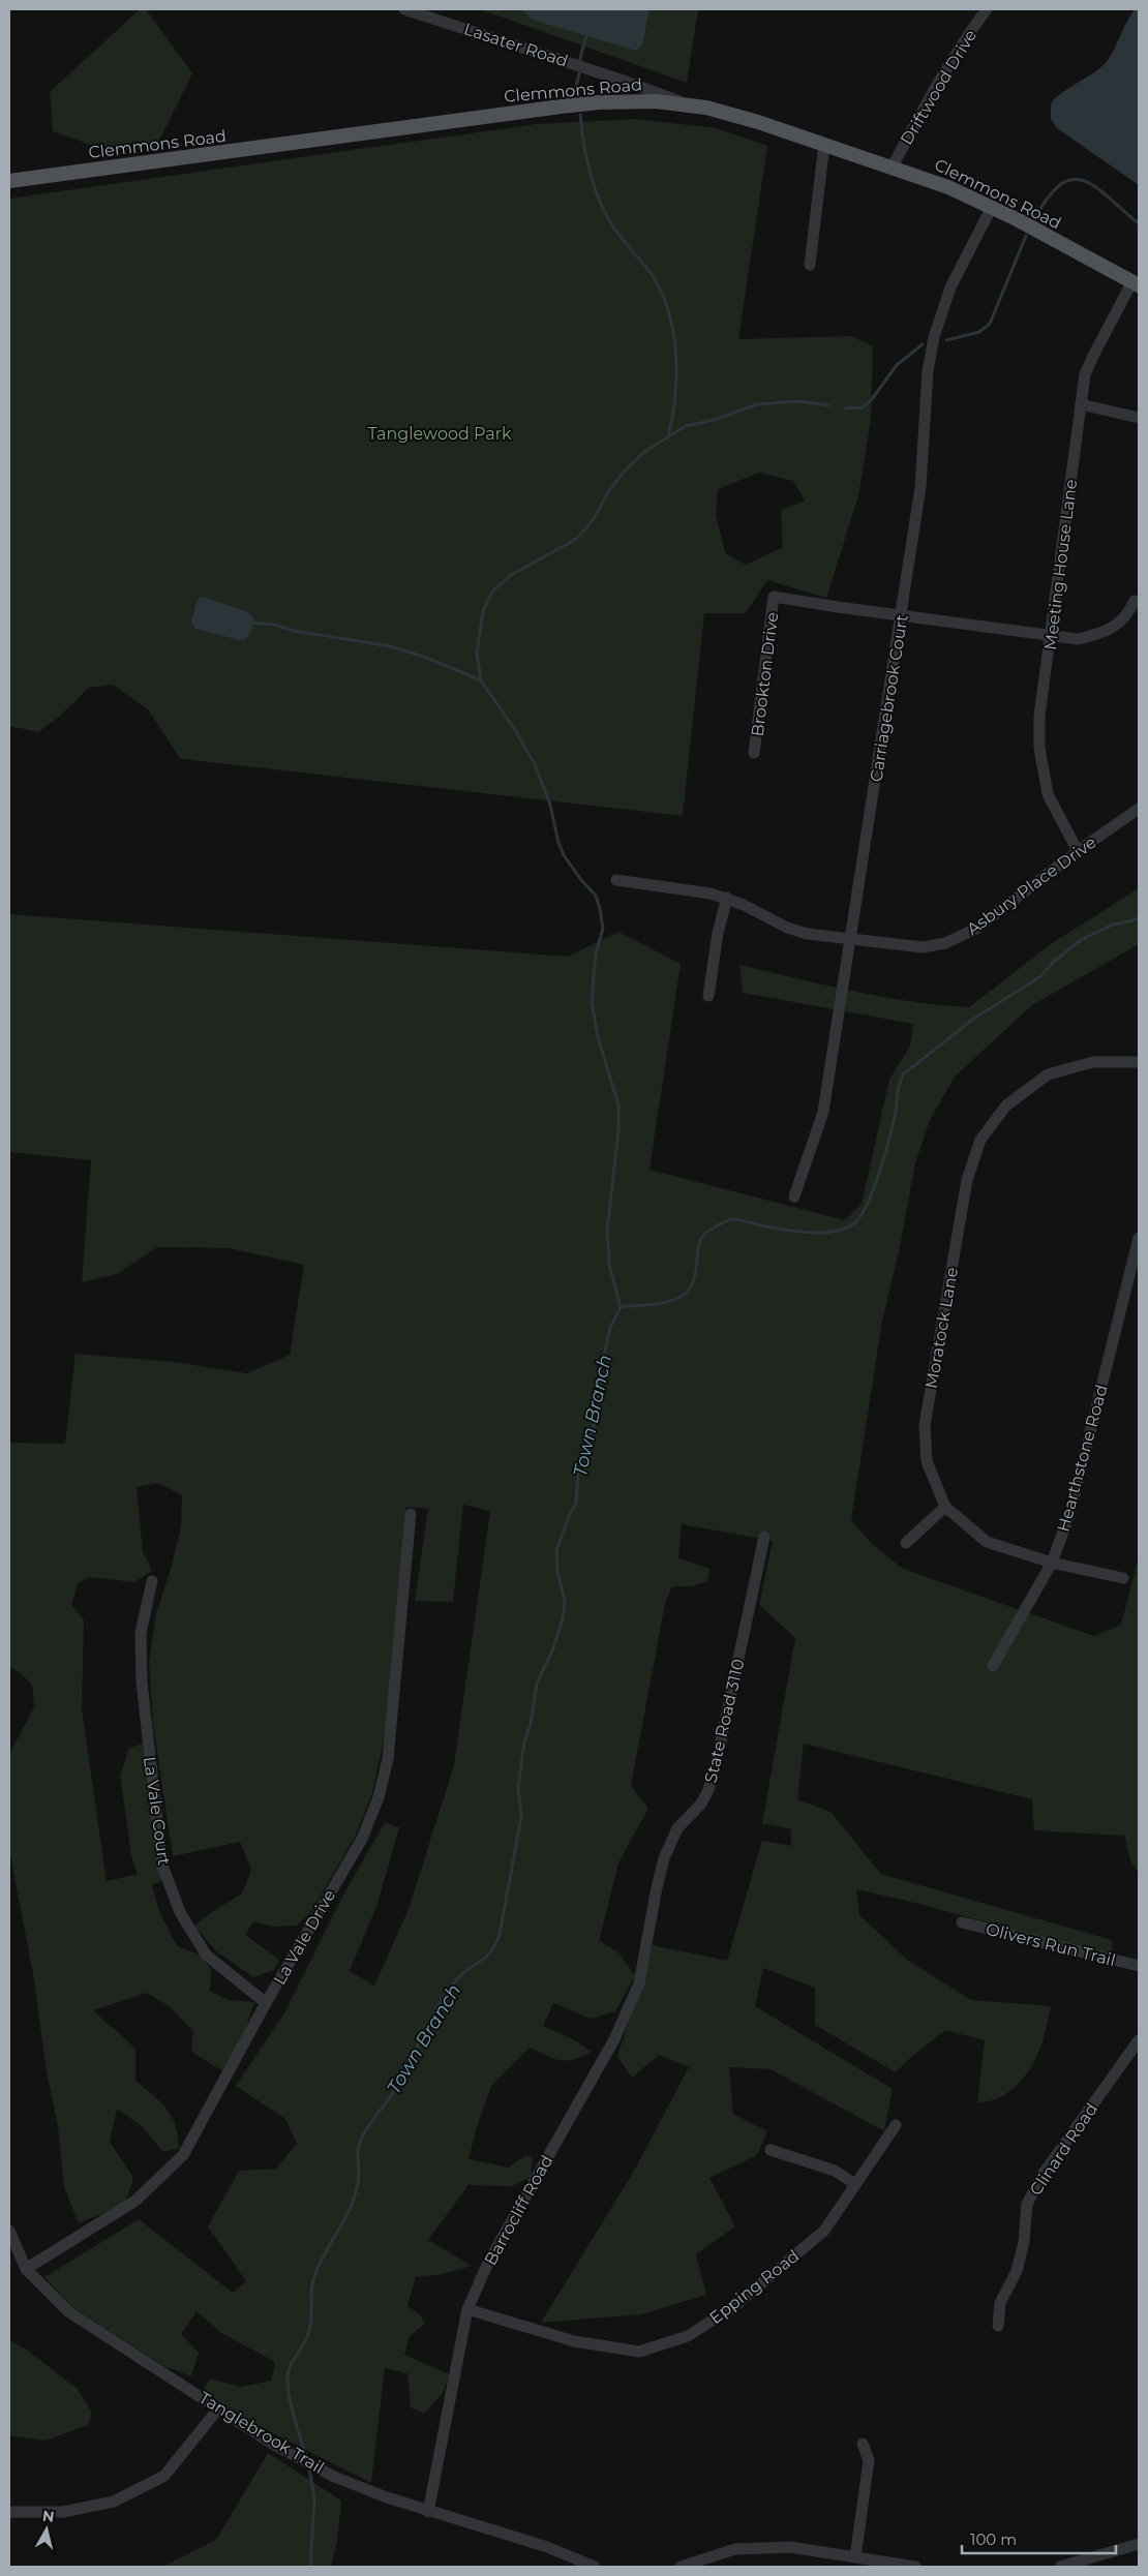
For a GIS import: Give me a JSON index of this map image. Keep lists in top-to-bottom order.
{
  "streets": {
    "main road": ["Clemmons Road"],
    "street": [
      "Lasater Road",
      "Driftwood Drive",
      "Meeting House Lane",
      "Brookton Drive",
      "Carriagebrook Court",
      "Asbury Place Drive",
      "Moratock Lane",
      "Hearthstone Road",
      "State Road 3110",
      "La Vale Court",
      "La Vale Drive",
      "Olivers Run Trail",
      "Clinard Road",
      "Barrocliff Road",
      "Epping Road",
      "Tanglebrook Trail"
    ]
  },
  "crossings": [
    ["Lasater Road", "Clemmons Road"],
    ["Driftwood Drive", "Clemmons Road"],
    ["Clemmons Road", "Meeting House Lane"],
    ["Clemmons Road", "Carriagebrook Court"],
    ["Meeting House Lane", "Brookton Drive"],
    ["Meeting House Lane", "Asbury Place Drive"],
    ["Brookton Drive", "Carriagebrook Court"],
    ["Carriagebrook Court", "Asbury Place Drive"],
    ["Moratock Lane", "Hearthstone Road"],
    ["State Road 3110", "Barrocliff Road"],
    ["La Vale Court", "La Vale Drive"],
    ["La Vale Drive", "Tanglebrook Trail"],
    ["Barrocliff Road", "Epping Road"],
    ["Barrocliff Road", "Tanglebrook Trail"]
  ],
  "water": ["Town Branch"],
  "parks": ["Tanglewood Park"],
  "scale_bar": "100 m",
  "north": "top"
}
